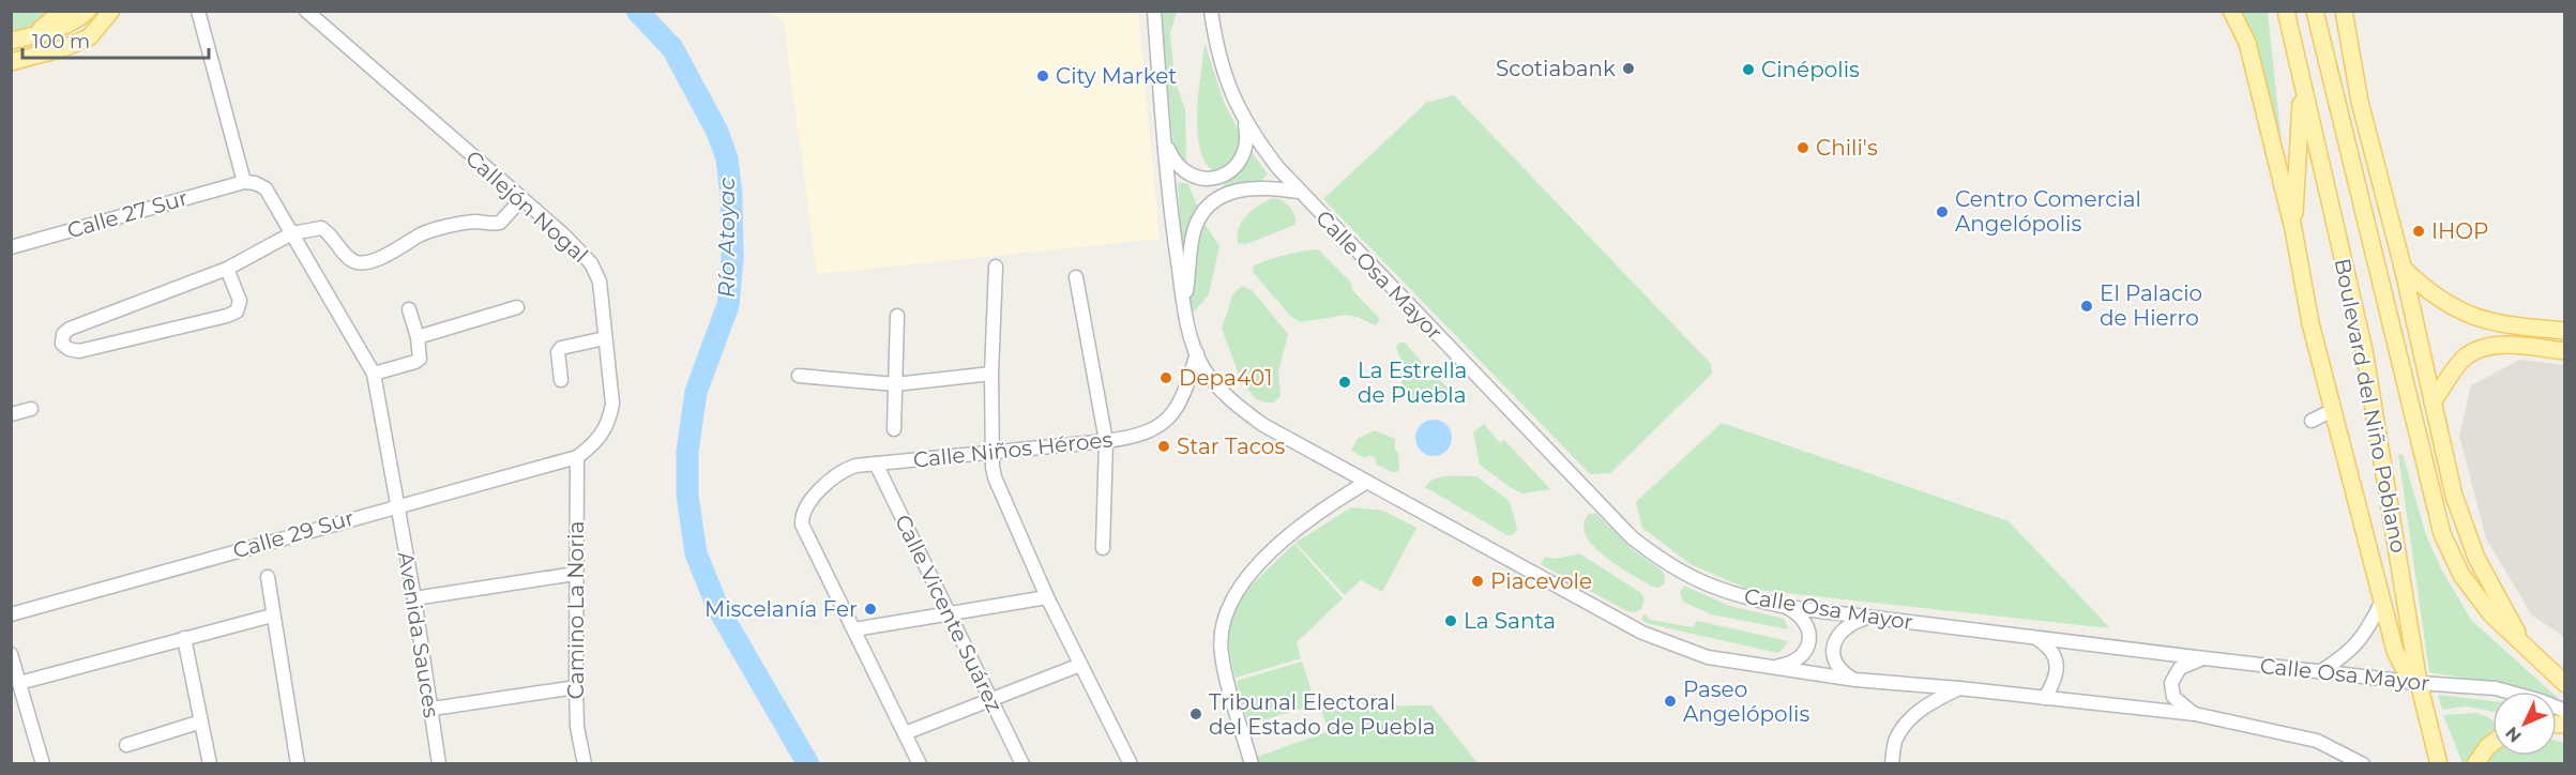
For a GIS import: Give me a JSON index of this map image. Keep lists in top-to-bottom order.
{
  "streets": {
    "main road": ["Boulevard del Niño Poblano"],
    "street": [
      "Callejón Nogal",
      "Calle 27 Sur",
      "Calle Osa Mayor",
      "Calle Niños Héroes",
      "Calle 29 Sur",
      "Camino La Noria",
      "Calle Vicente Suárez",
      "Avenida Sauces"
    ]
  },
  "crossings": [
    ["Callejón Nogal", "Calle 29 Sur"],
    ["Callejón Nogal", "Camino La Noria"],
    ["Calle 27 Sur", "Avenida Sauces"],
    ["Calle Osa Mayor", "Boulevard del Niño Poblano"],
    ["Calle Niños Héroes", "Calle Vicente Suárez"],
    ["Calle 29 Sur", "Camino La Noria"],
    ["Calle 29 Sur", "Avenida Sauces"]
  ],
  "water": ["Río Atoyac"],
  "places": [
    "Scotiabank",
    "Cinépolis",
    "City Market",
    "Chili's",
    "Centro Comercial Angelópolis",
    "IHOP",
    "El Palacio de Hierro",
    "Depa401",
    "La Estrella de Puebla",
    "Star Tacos",
    "Piacevole",
    "Miscelanía Fer",
    "La Santa",
    "Paseo Angelópolis",
    "Tribunal Electoral del Estado de Puebla"
  ],
  "scale_bar": "100 m",
  "north": "bottom left"
}
